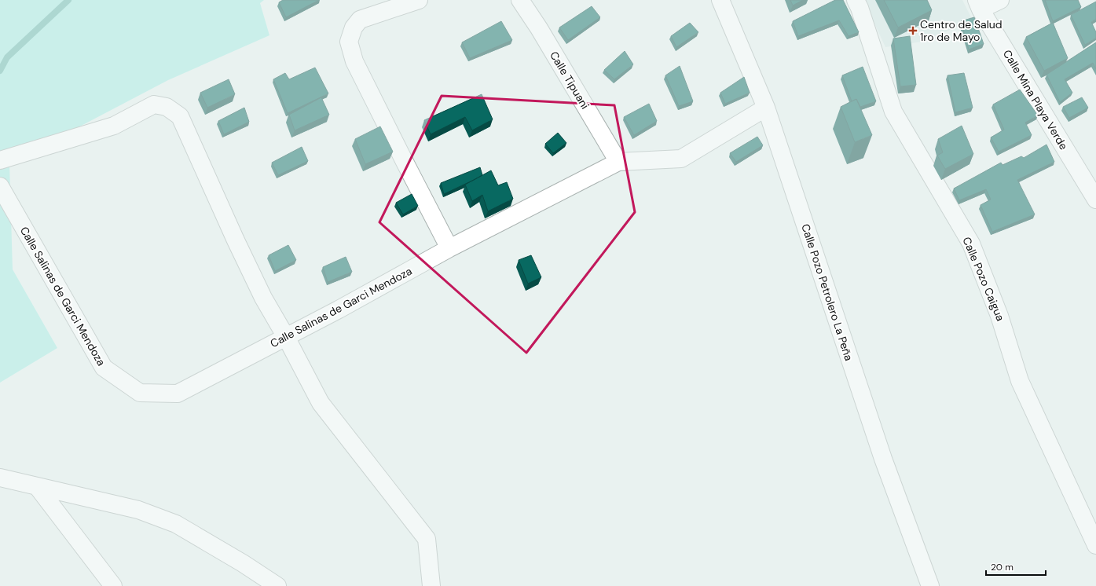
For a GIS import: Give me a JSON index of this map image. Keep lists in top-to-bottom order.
{
  "streets": {
    "street": [
      "Calle Tipuani",
      "Calle Mina Playa Verde",
      "Calle Pozo Caigua",
      "Calle Pozo Petrolero La Peña",
      "Calle Salinas de Garci Mendoza"
    ]
  },
  "crossings": [
    ["Calle Tipuani", "Calle Salinas de Garci Mendoza"],
    ["Calle Pozo Petrolero La Peña", "Calle Salinas de Garci Mendoza"]
  ],
  "places": {
    "health": ["Centro de Salud 1ro de Mayo"]
  },
  "scale_bar": "20 m"
}
